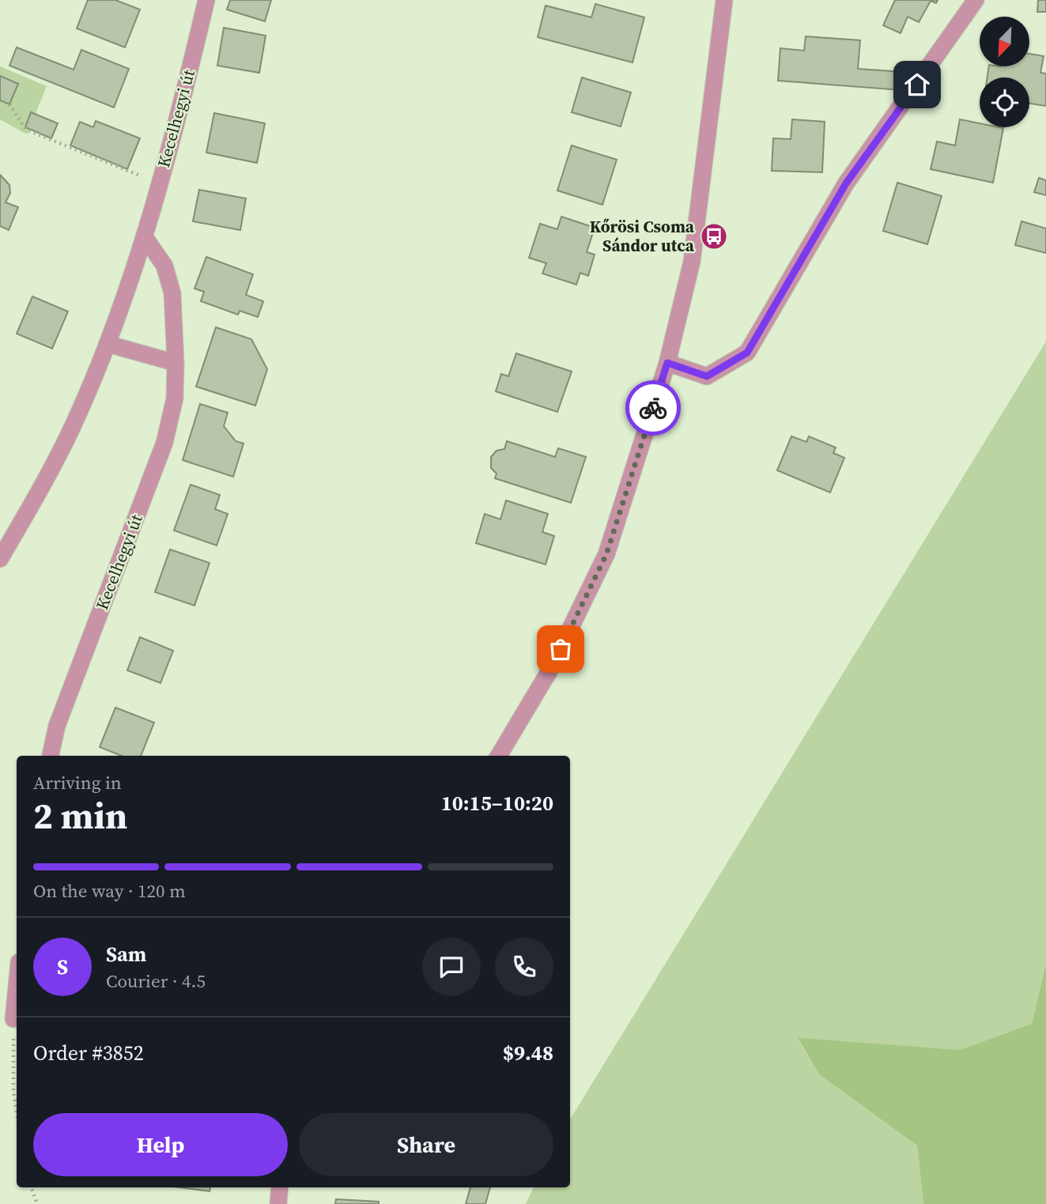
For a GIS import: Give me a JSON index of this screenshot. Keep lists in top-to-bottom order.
{
  "streets": {
    "street": ["Kecelhegyi út"]
  },
  "places": {
    "bus stop": ["Kőrösi Csoma Sándor utca"]
  },
  "north": "bottom left",
  "page": {
    "heading": ["2 min", "Arriving in", "10:15–10:20"],
    "panel": [
      "Sam",
      "Courier · 4.5",
      "Order #3852",
      "$9.48"
    ],
    "bar": "On the way · 120 m",
    "round": "S",
    "buttons": ["Help", "Share"]
  }
}
